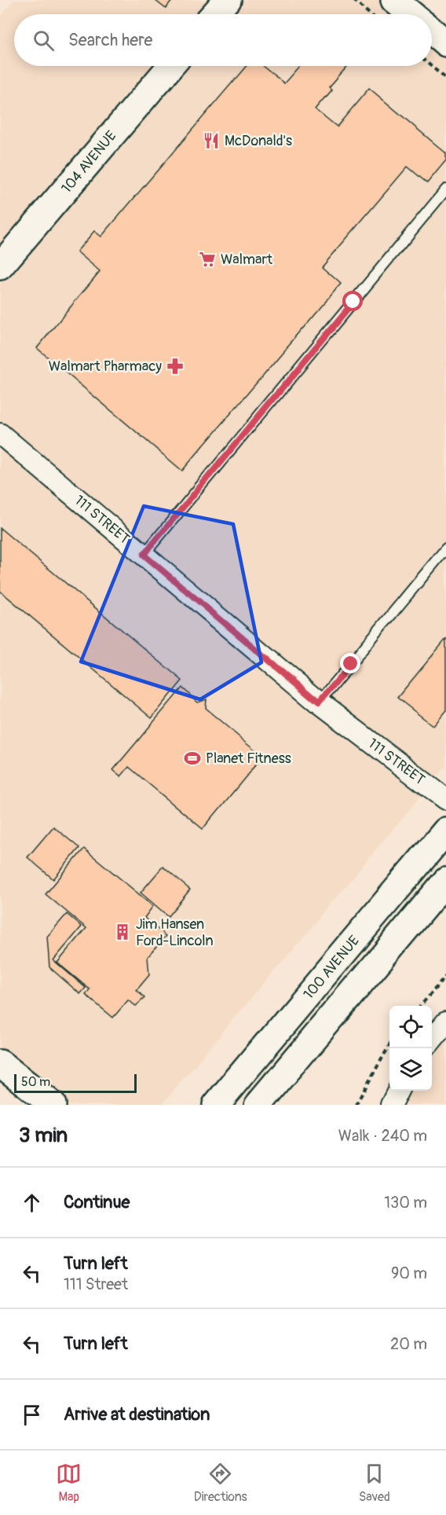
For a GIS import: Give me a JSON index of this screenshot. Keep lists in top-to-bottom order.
{
  "streets": {
    "main road": ["104 AVENUE", "100 AVENUE"],
    "street": ["111 STREET"]
  },
  "places": {
    "restaurant": ["McDonald's"],
    "supermarket": ["Walmart"],
    "pharmacy": ["Walmart Pharmacy"],
    "sports": ["Planet Fitness"],
    "building": ["Jim Hansen Ford-Lincoln"]
  },
  "scale_bar": "50 m",
  "page": {
    "search": "Search here",
    "scale": "50 m",
    "heading": ["3 min", "Walk · 240 m"],
    "list": [
      ["Continue", "130 m"],
      ["Turn left", "111 Street", "90 m"],
      ["Turn left", "20 m"],
      "Arrive at destination"
    ],
    "nav": ["Map", "Directions", "Saved"]
  }
}
